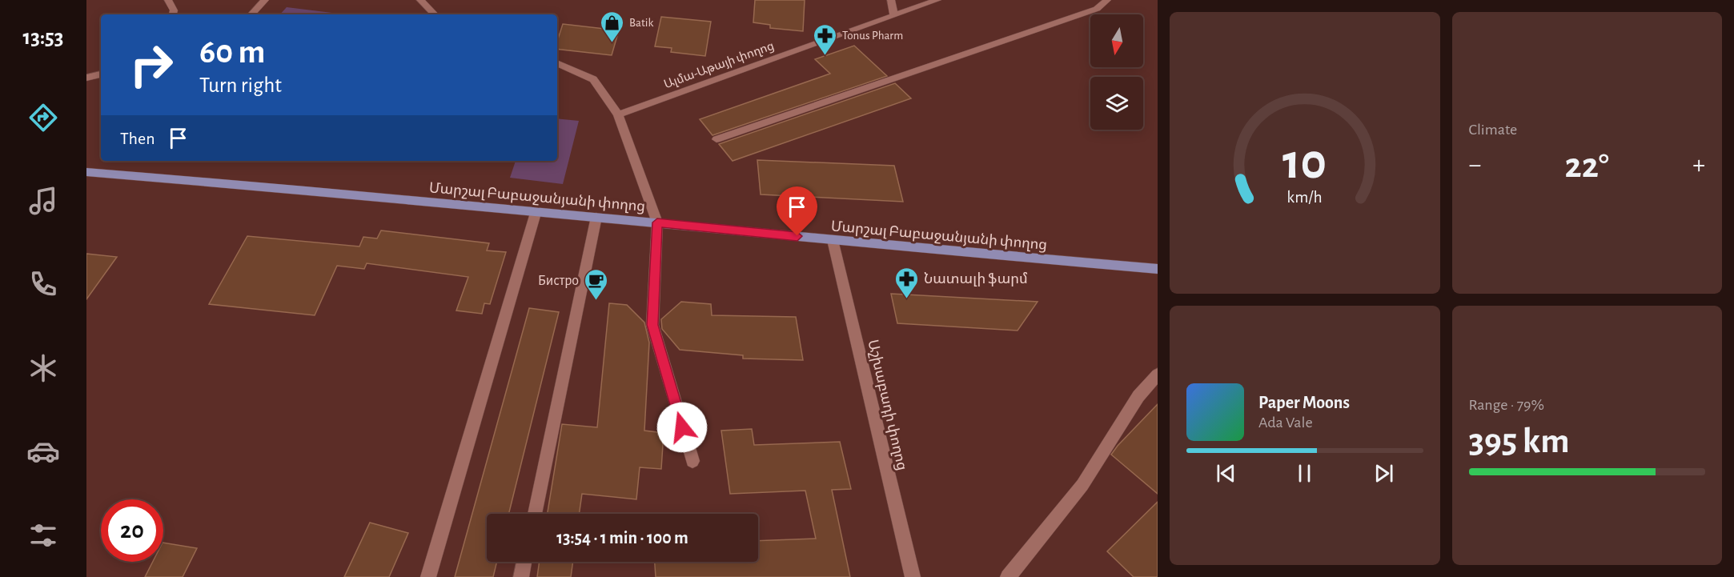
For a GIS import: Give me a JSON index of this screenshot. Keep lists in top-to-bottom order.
{
  "streets": {
    "main road": ["Մարշալ Բաբաջանյանի փողոց"],
    "street": ["Ալմա-Աթայի փողոց", "Աշխաբադի փողոց"]
  },
  "crossings": [
    ["Մարշալ Բաբաջանյանի փողոց", "Աշխաբադի փողոց"]
  ],
  "places": {
    "shop": ["Batik"],
    "pharmacy": ["Tonus Pharm", "Նատալի ֆարմ"],
    "cafe": ["Бистро"]
  },
  "north": "bottom",
  "page": {
    "tabs": "13:53",
    "tile": [
      "Climate",
      ["Range · 79%", "395 km"]
    ],
    "turn": ["60 m", "Turn right"],
    "then": "Then",
    "heat": ["−", "22°", "+"],
    "song": ["Paper Moons", "Ada Vale"],
    "limit": "20",
    "trip": "13:54 · 1 min · 100 m",
    "gauge": ["10", "km/h"]
  }
}
